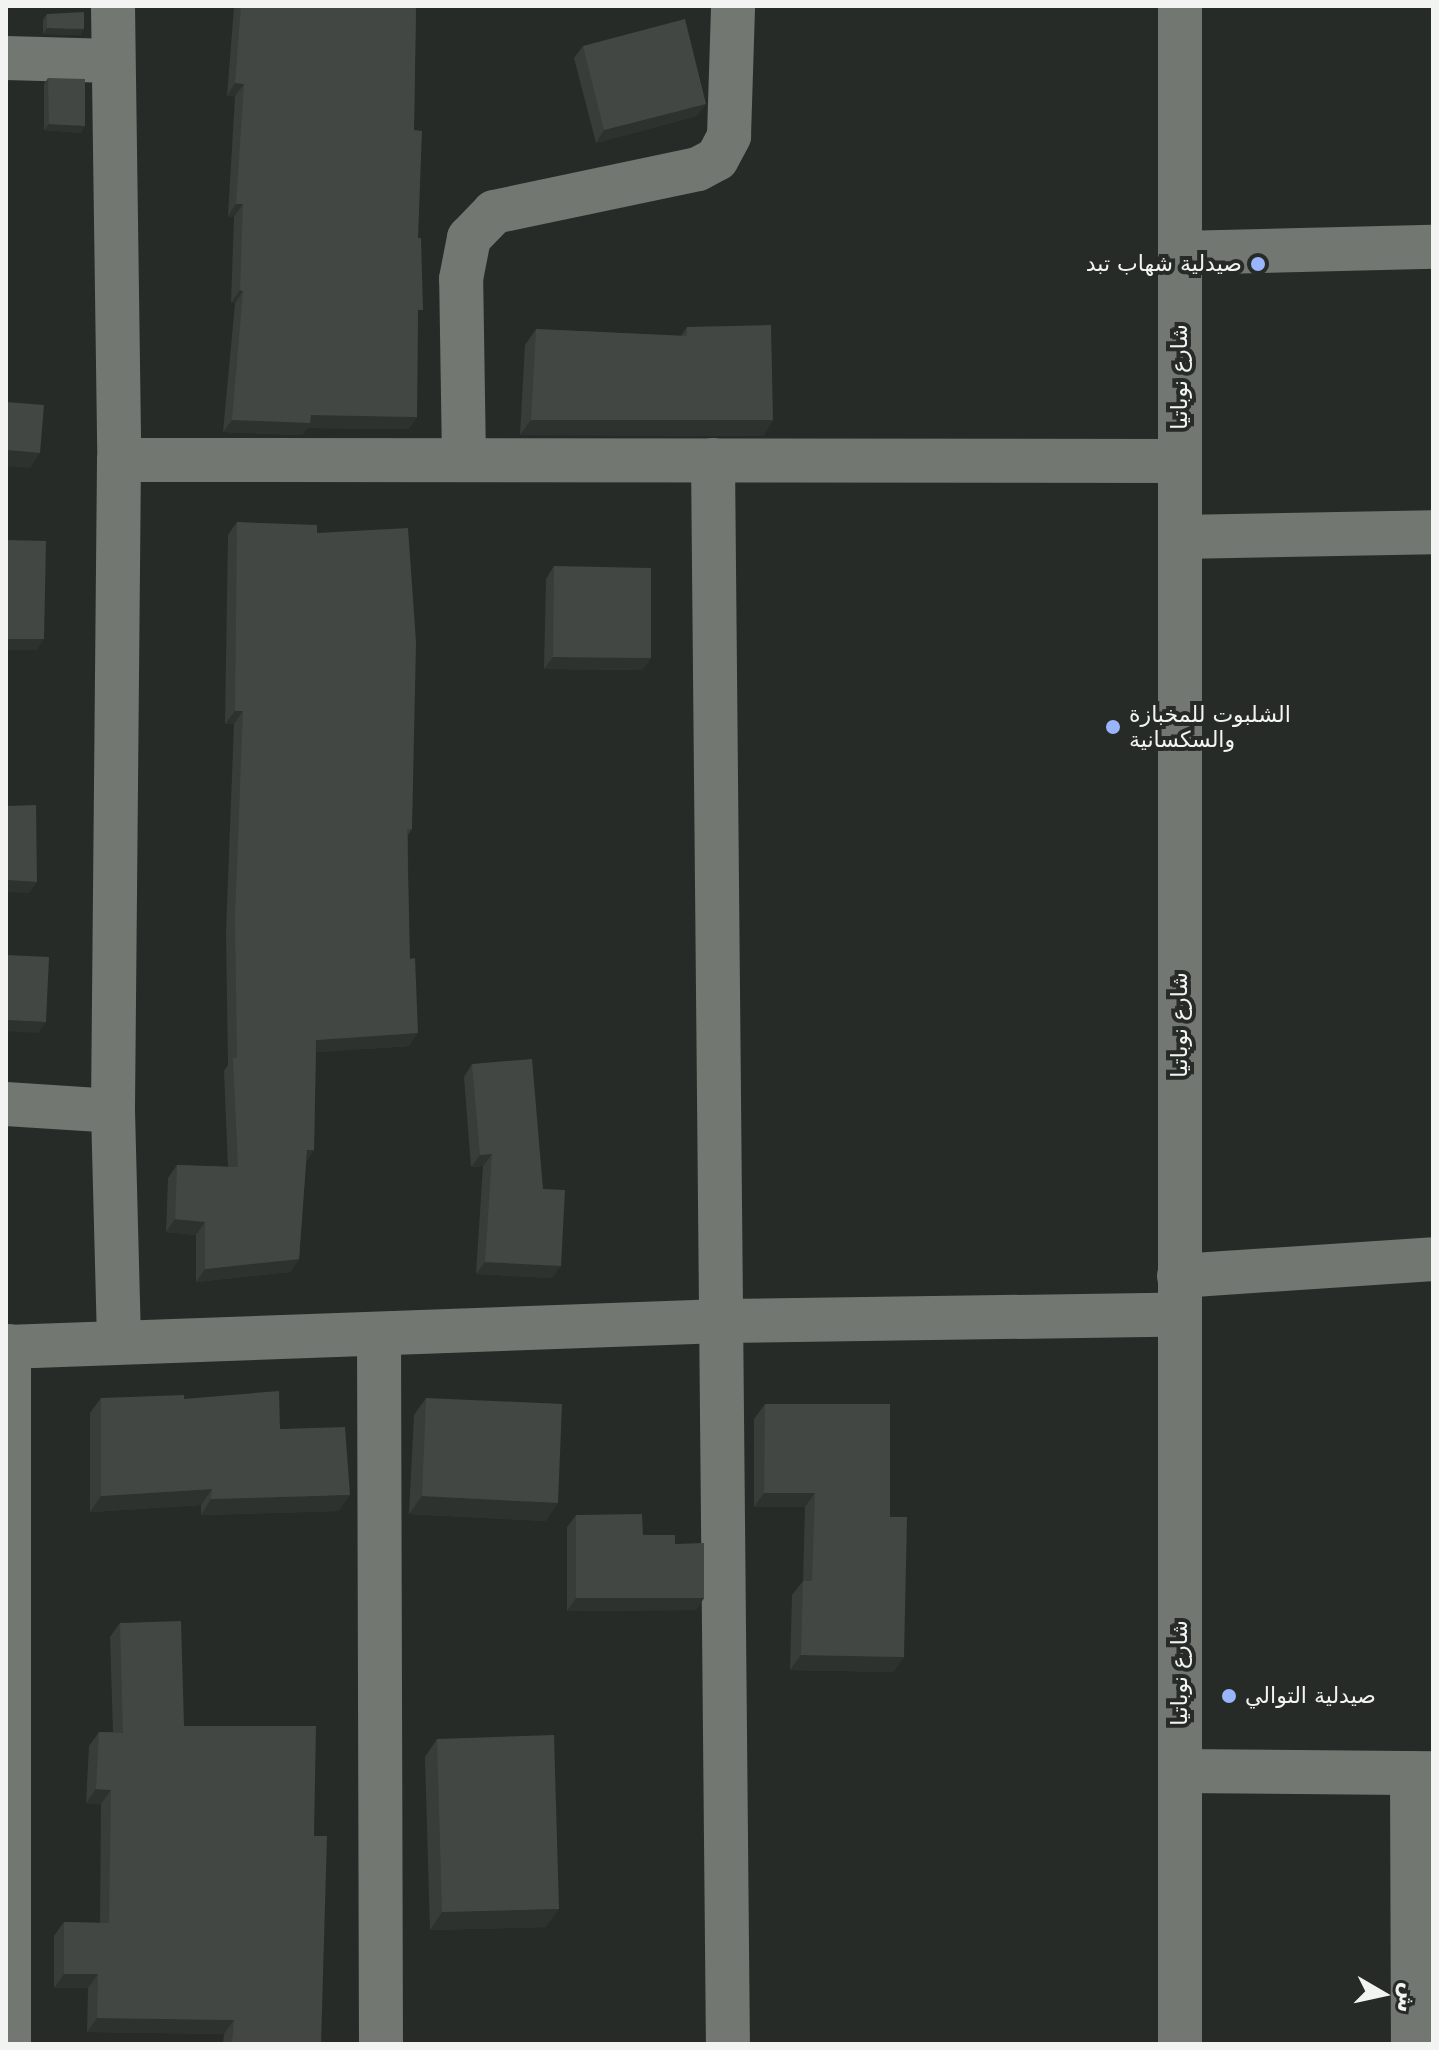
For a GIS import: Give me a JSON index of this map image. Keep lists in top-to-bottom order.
{
  "streets": {
    "street": ["شارع نوباتيا"]
  },
  "places": ["صيدلية شهاب تبد", "الشلبوت للمخبازة والسكسانية", "صيدلية التوالي"],
  "north": "right"
}
